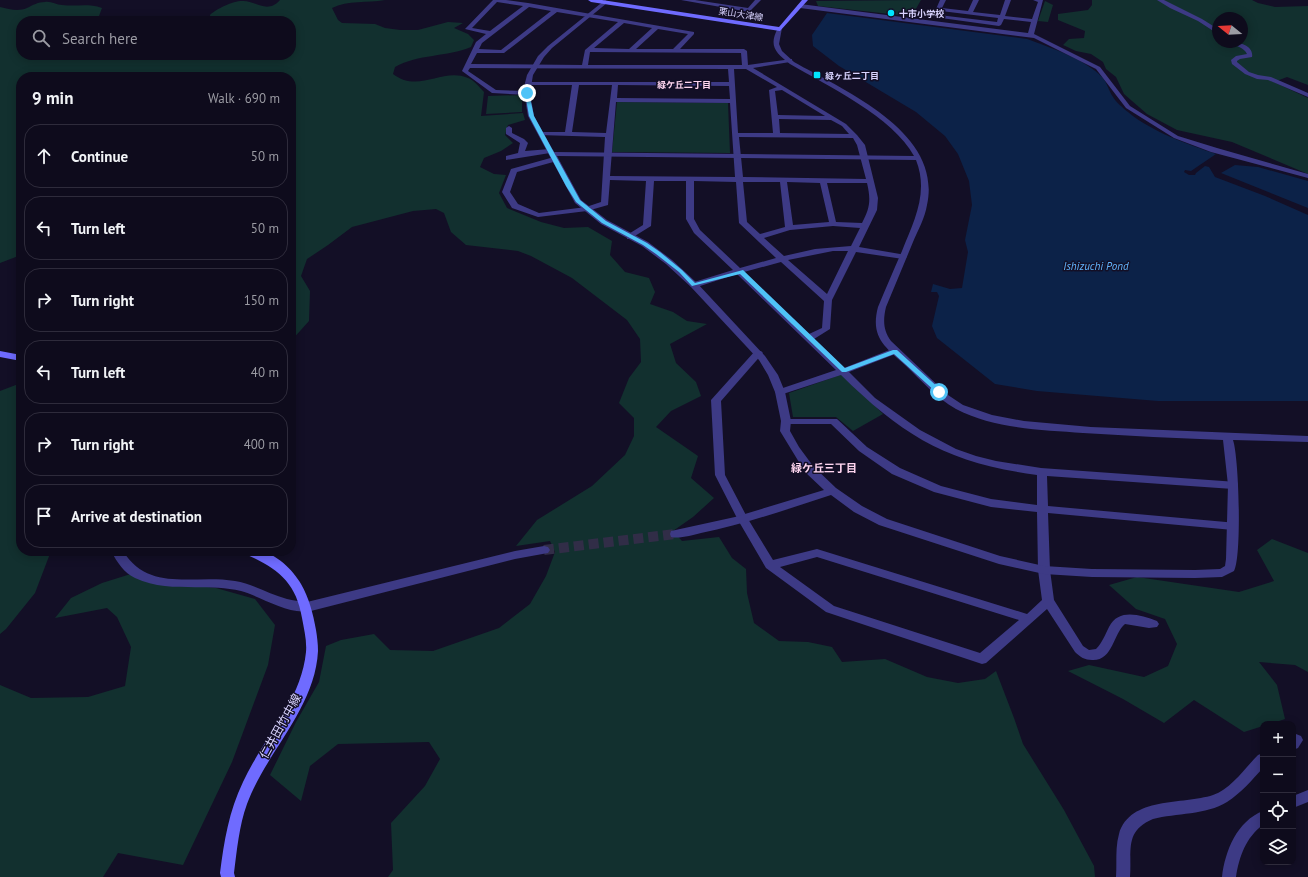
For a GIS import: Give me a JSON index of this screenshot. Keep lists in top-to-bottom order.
{
  "streets": {
    "main road": ["栗山大津線", "仁井田竹中線"]
  },
  "districts": ["緑ケ丘二丁目", "緑ケ丘三丁目"],
  "water": ["Ishizuchi Pond"],
  "places": {
    "other": ["十市小学校"],
    "transit": ["緑ヶ丘二丁目"]
  },
  "north": "left",
  "page": {
    "search": "Search here",
    "heading": ["9 min", "Walk · 690 m"],
    "list": [
      ["Continue", "50 m"],
      ["Turn left", "50 m"],
      ["Turn right", "150 m"],
      ["Turn left", "40 m"],
      ["Turn right", "400 m"],
      "Arrive at destination"
    ],
    "map_buttons": ["+", "−"]
  }
}
